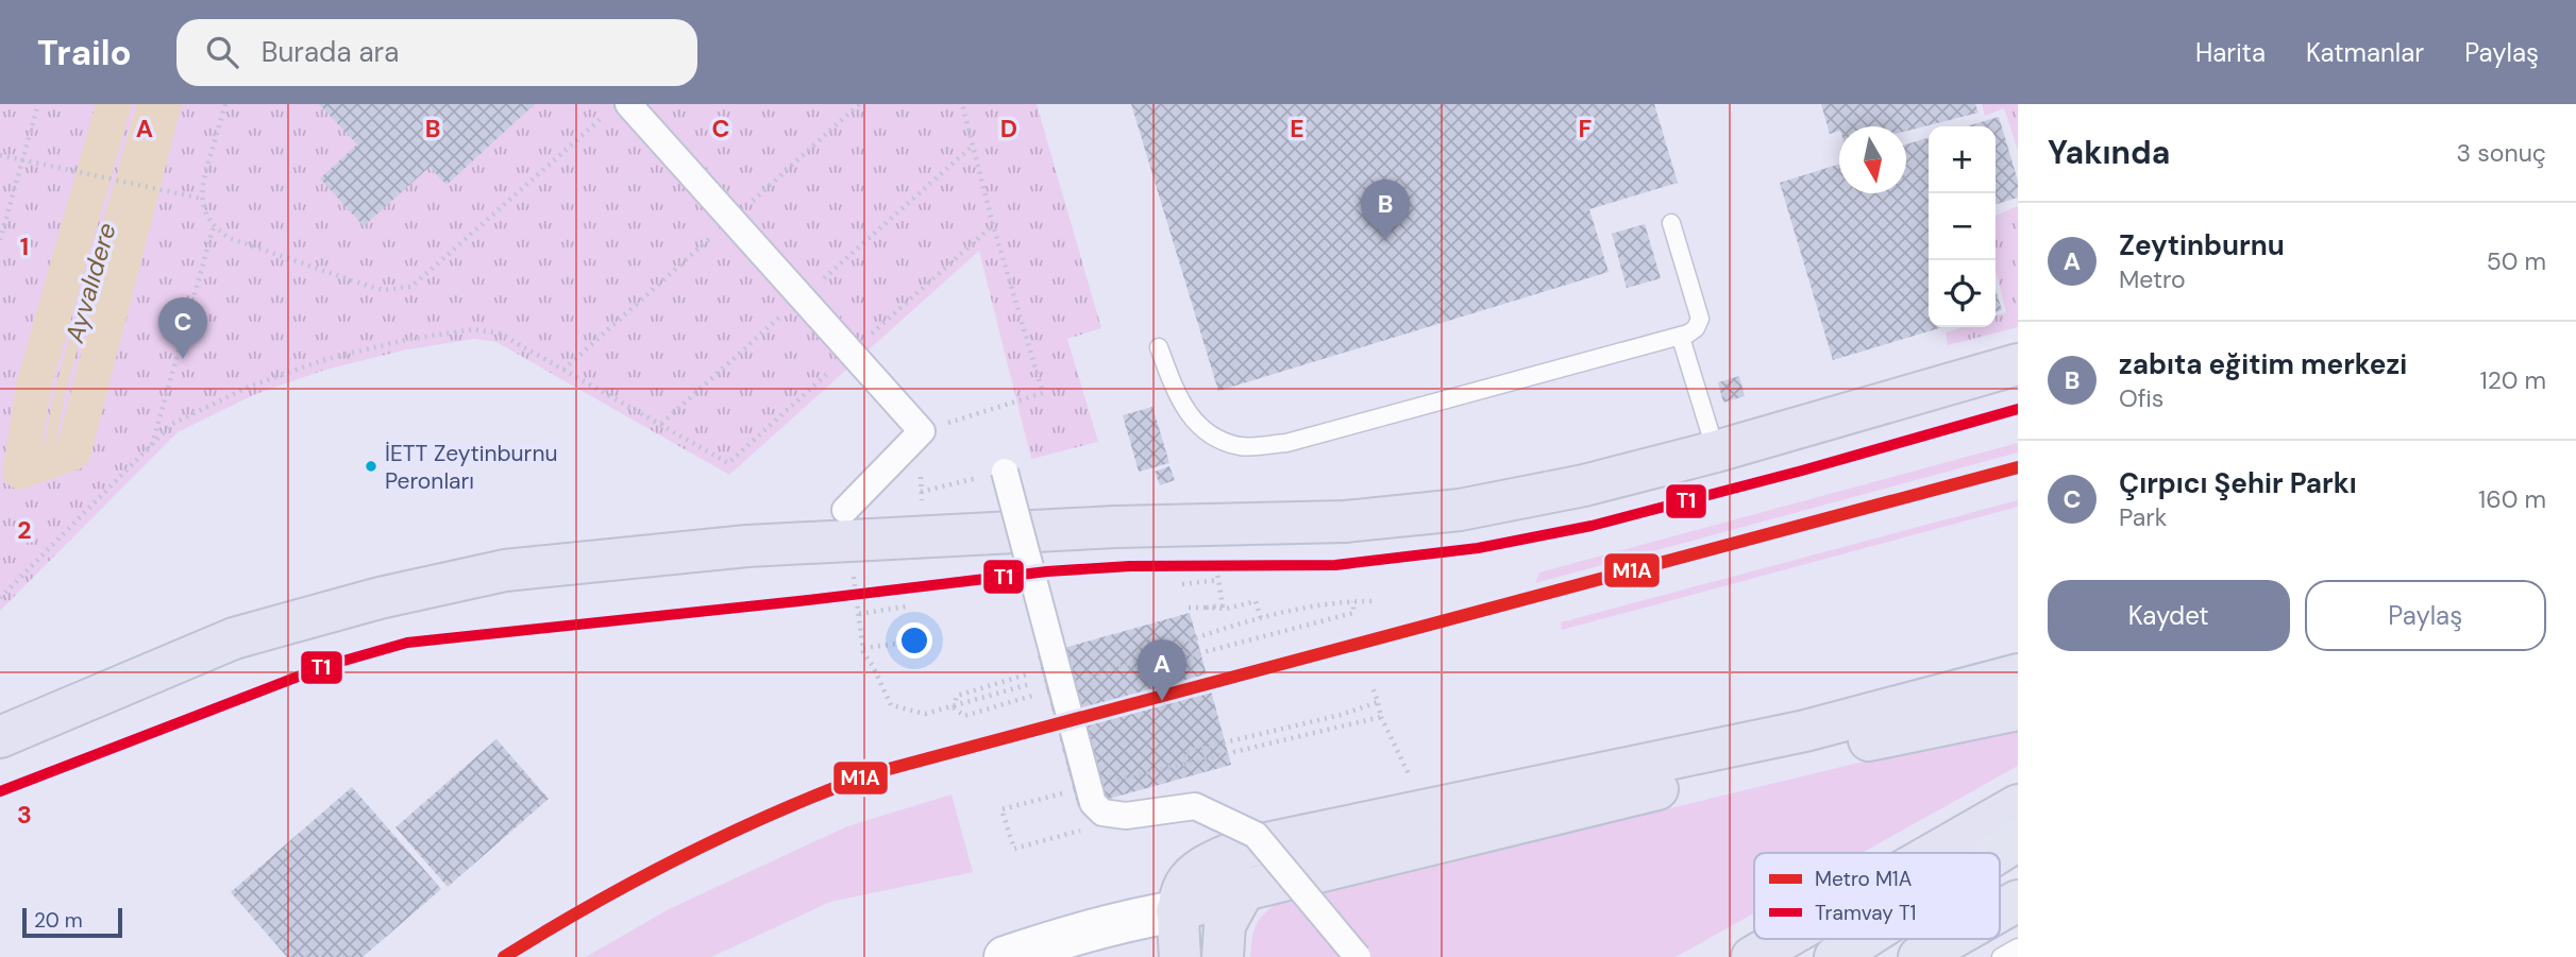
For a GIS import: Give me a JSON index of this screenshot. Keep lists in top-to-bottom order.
{
  "water": ["Ayvalıdere"],
  "places": ["İETT Zeytinburnu Peronları"],
  "lines": ["tram line T1", "metro line M1A"],
  "legend": ["Metro M1A", "Tramvay T1"],
  "scale_bar": "20 m",
  "north": "bottom",
  "page": {
    "header": "Trailo",
    "search": "Burada ara",
    "nav": ["Harita", "Katmanlar", "Paylaş"],
    "heading": ["Yakında", "3 sonuç"],
    "map_buttons": ["+", "−"],
    "pins": ["B", "C", "A"],
    "list": [
      {
        "mark": "A",
        "name": "Zeytinburnu",
        "note": "Metro",
        "value": "50 m"
      },
      {
        "mark": "B",
        "name": "zabıta eğitim merkezi",
        "note": "Ofis",
        "value": "120 m"
      },
      {
        "mark": "C",
        "name": "Çırpıcı Şehir Parkı",
        "note": "Park",
        "value": "160 m"
      }
    ],
    "buttons": ["Kaydet", "Paylaş"],
    "scale": "20 m"
  },
  "grid": {
    "columns": [
      "A",
      "B",
      "C",
      "D",
      "E",
      "F"
    ],
    "rows": ["1", "2", "3"]
  }
}
